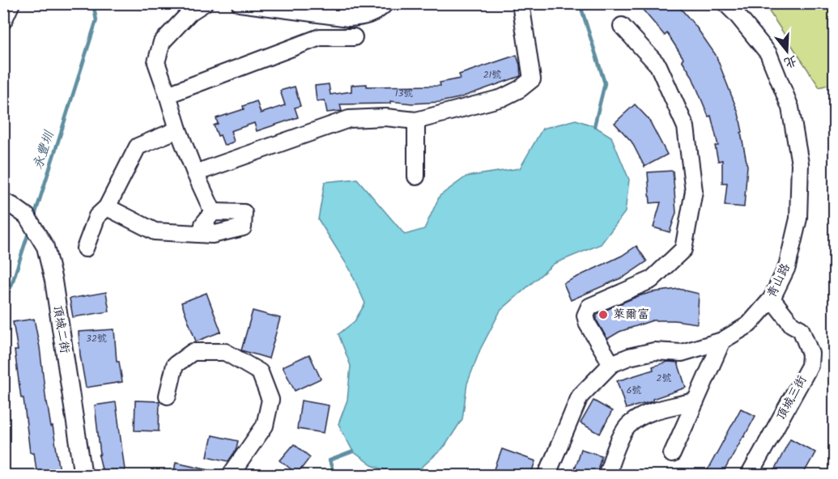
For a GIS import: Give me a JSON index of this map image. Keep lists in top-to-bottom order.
{
  "streets": {
    "street": ["青山路", "頂城二街", "頂城三街"]
  },
  "crossings": [
    ["青山路", "頂城三街"]
  ],
  "water": ["永豐圳"],
  "places": ["萊爾富"],
  "house_numbers": [
    "21號",
    "13號",
    "32號",
    "2號",
    "6號"
  ],
  "north": "bottom"
}
